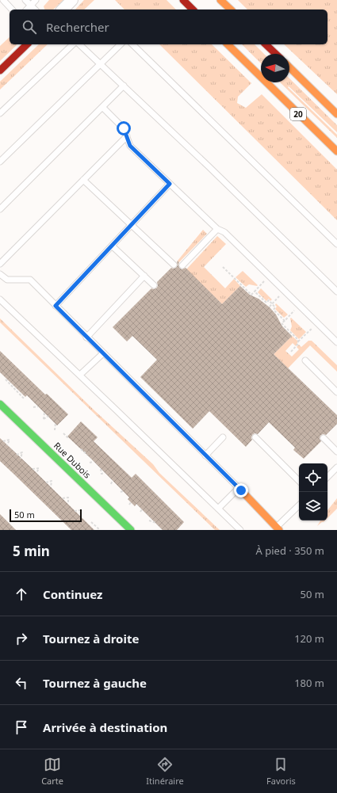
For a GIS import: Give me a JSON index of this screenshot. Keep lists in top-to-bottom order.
{
  "streets": {
    "main road": ["20", "Rue Dubois"]
  },
  "scale_bar": "50 m",
  "north": "left",
  "page": {
    "search": "Rechercher",
    "scale": "50 m",
    "heading": ["5 min", "À pied · 350 m"],
    "list": [
      ["Continuez", "50 m"],
      ["Tournez à droite", "120 m"],
      ["Tournez à gauche", "180 m"],
      "Arrivée à destination"
    ],
    "nav": ["Carte", "Itinéraire", "Favoris"]
  }
}
